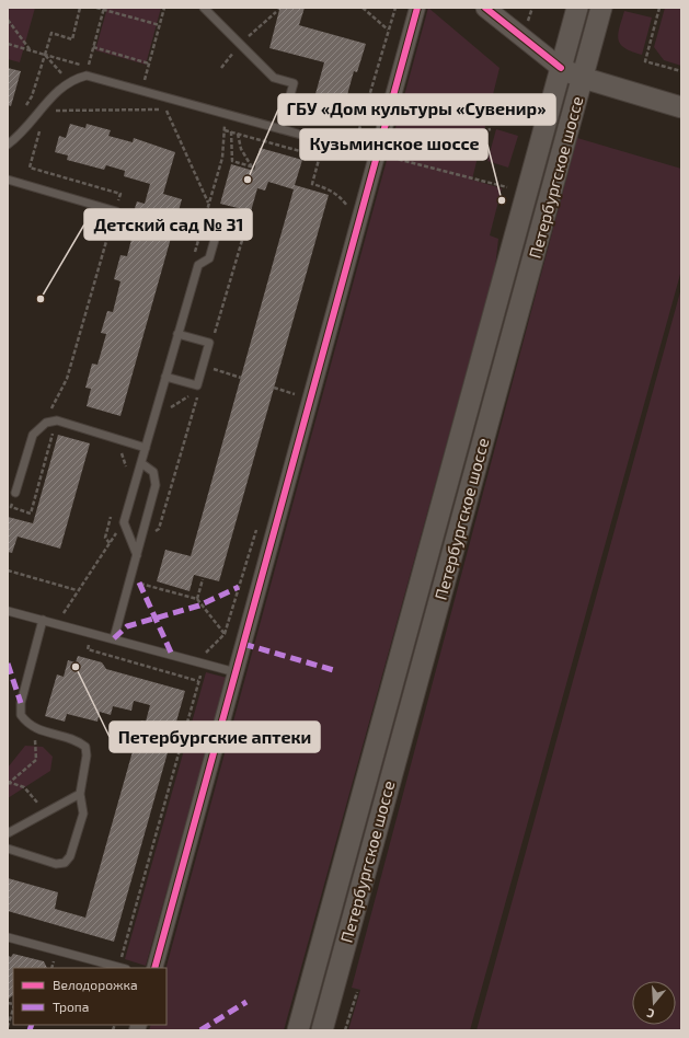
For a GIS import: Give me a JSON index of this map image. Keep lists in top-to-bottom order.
{
  "streets": {
    "main road": ["Петербургское шоссе"]
  },
  "places": [
    "ГБУ «Дом культуры «Сувенир»",
    "Кузьминское шоссе",
    "Детский сад № 31",
    "Петербургские аптеки"
  ],
  "legend": ["Велодорожка", "Тропа"],
  "north": "bottom"
}
